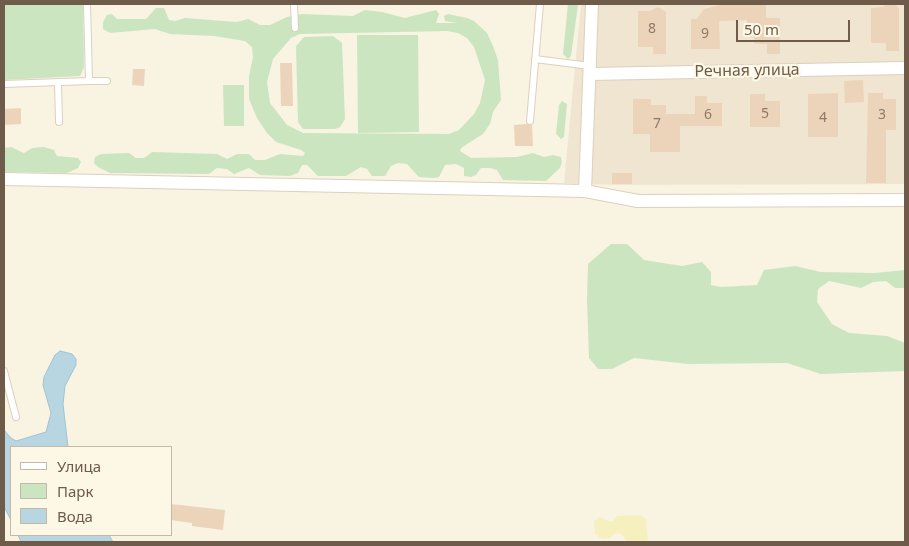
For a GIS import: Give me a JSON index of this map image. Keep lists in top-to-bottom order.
{
  "streets": {
    "street": ["Речная улица"]
  },
  "house_numbers": [
    "8",
    "9",
    "5",
    "6",
    "3",
    "4",
    "7"
  ],
  "legend": ["Улица", "Парк", "Вода"],
  "scale_bar": "50 m"
}
